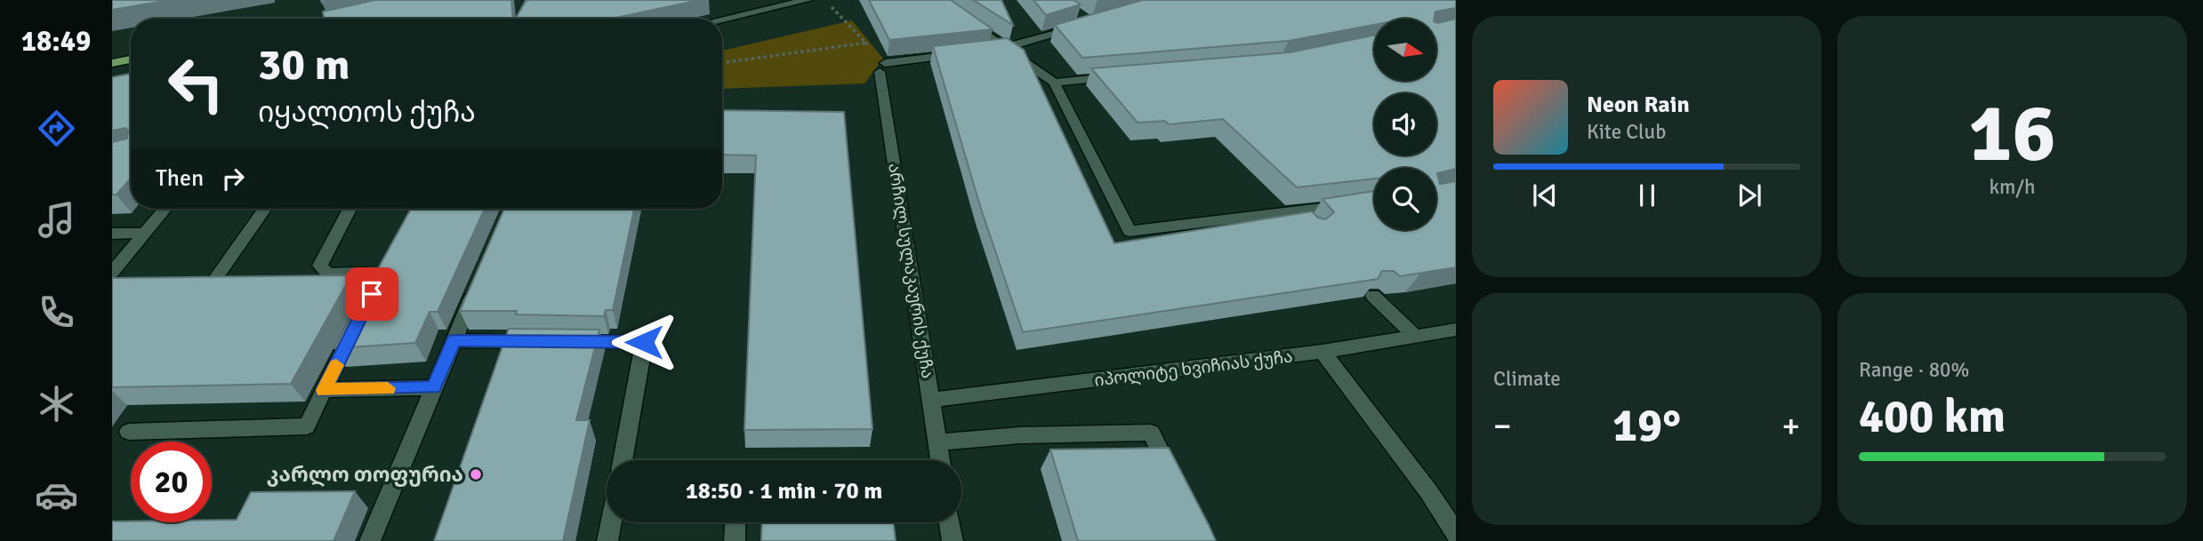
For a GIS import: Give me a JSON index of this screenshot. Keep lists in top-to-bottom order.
{
  "streets": {
    "street": ["არჩილ სულაკაურის ქუჩა", "იპოლიტე ხვიჩიას ქუჩა"]
  },
  "crossings": [
    ["არჩილ სულაკაურის ქუჩა", "იპოლიტე ხვიჩიას ქუჩა"]
  ],
  "places": ["კარლო თოფურია"],
  "north": "right",
  "page": {
    "tabs": "18:49",
    "tile": [
      ["16", "km/h"],
      "Climate",
      ["Range · 80%", "400 km"]
    ],
    "turn": ["30 m", "იყალთოს ქუჩა"],
    "song": ["Neon Rain", "Kite Club"],
    "then": "Then",
    "heat": ["−", "19°", "+"],
    "limit": "20",
    "trip": "18:50 · 1 min · 70 m"
  }
}
